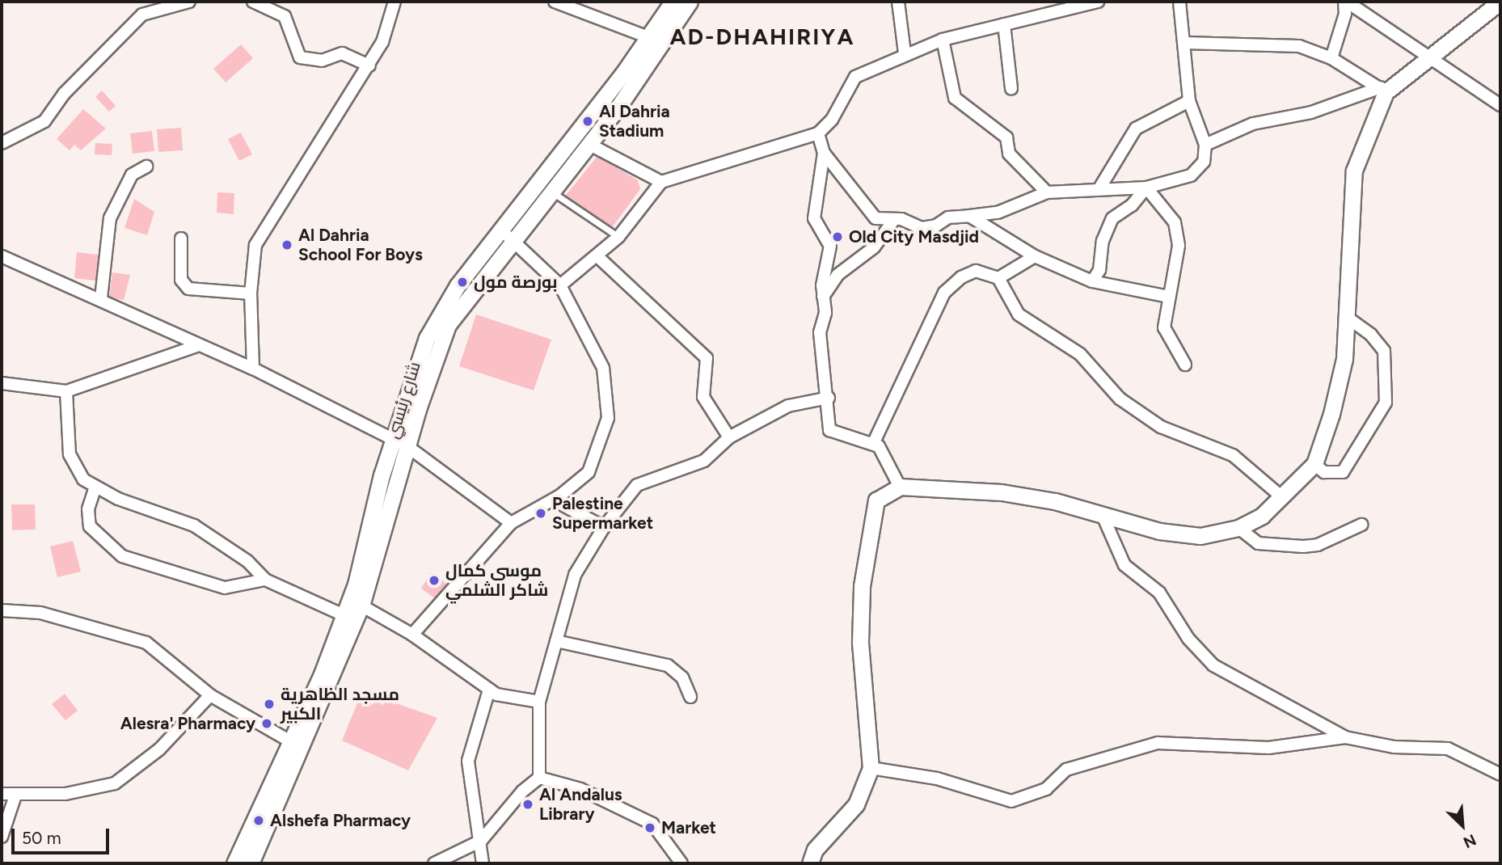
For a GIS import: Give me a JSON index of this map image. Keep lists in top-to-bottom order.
{
  "streets": {
    "main road": ["شارع رئيسي"]
  },
  "districts": ["AD-DHAHIRIYA"],
  "places": [
    "Al Dahria Stadium",
    "Old City Masdjid",
    "Al Dahria School For Boys",
    "بورصة مول",
    "Palestine Supermarket",
    "موسى كمال شاكر الشلمي",
    "مسجد الظاهرية الكبير",
    "Alesra' Pharmacy",
    "Al Andalus Library",
    "Alshefa Pharmacy",
    "Market"
  ],
  "scale_bar": "50 m",
  "north": "bottom right"
}
